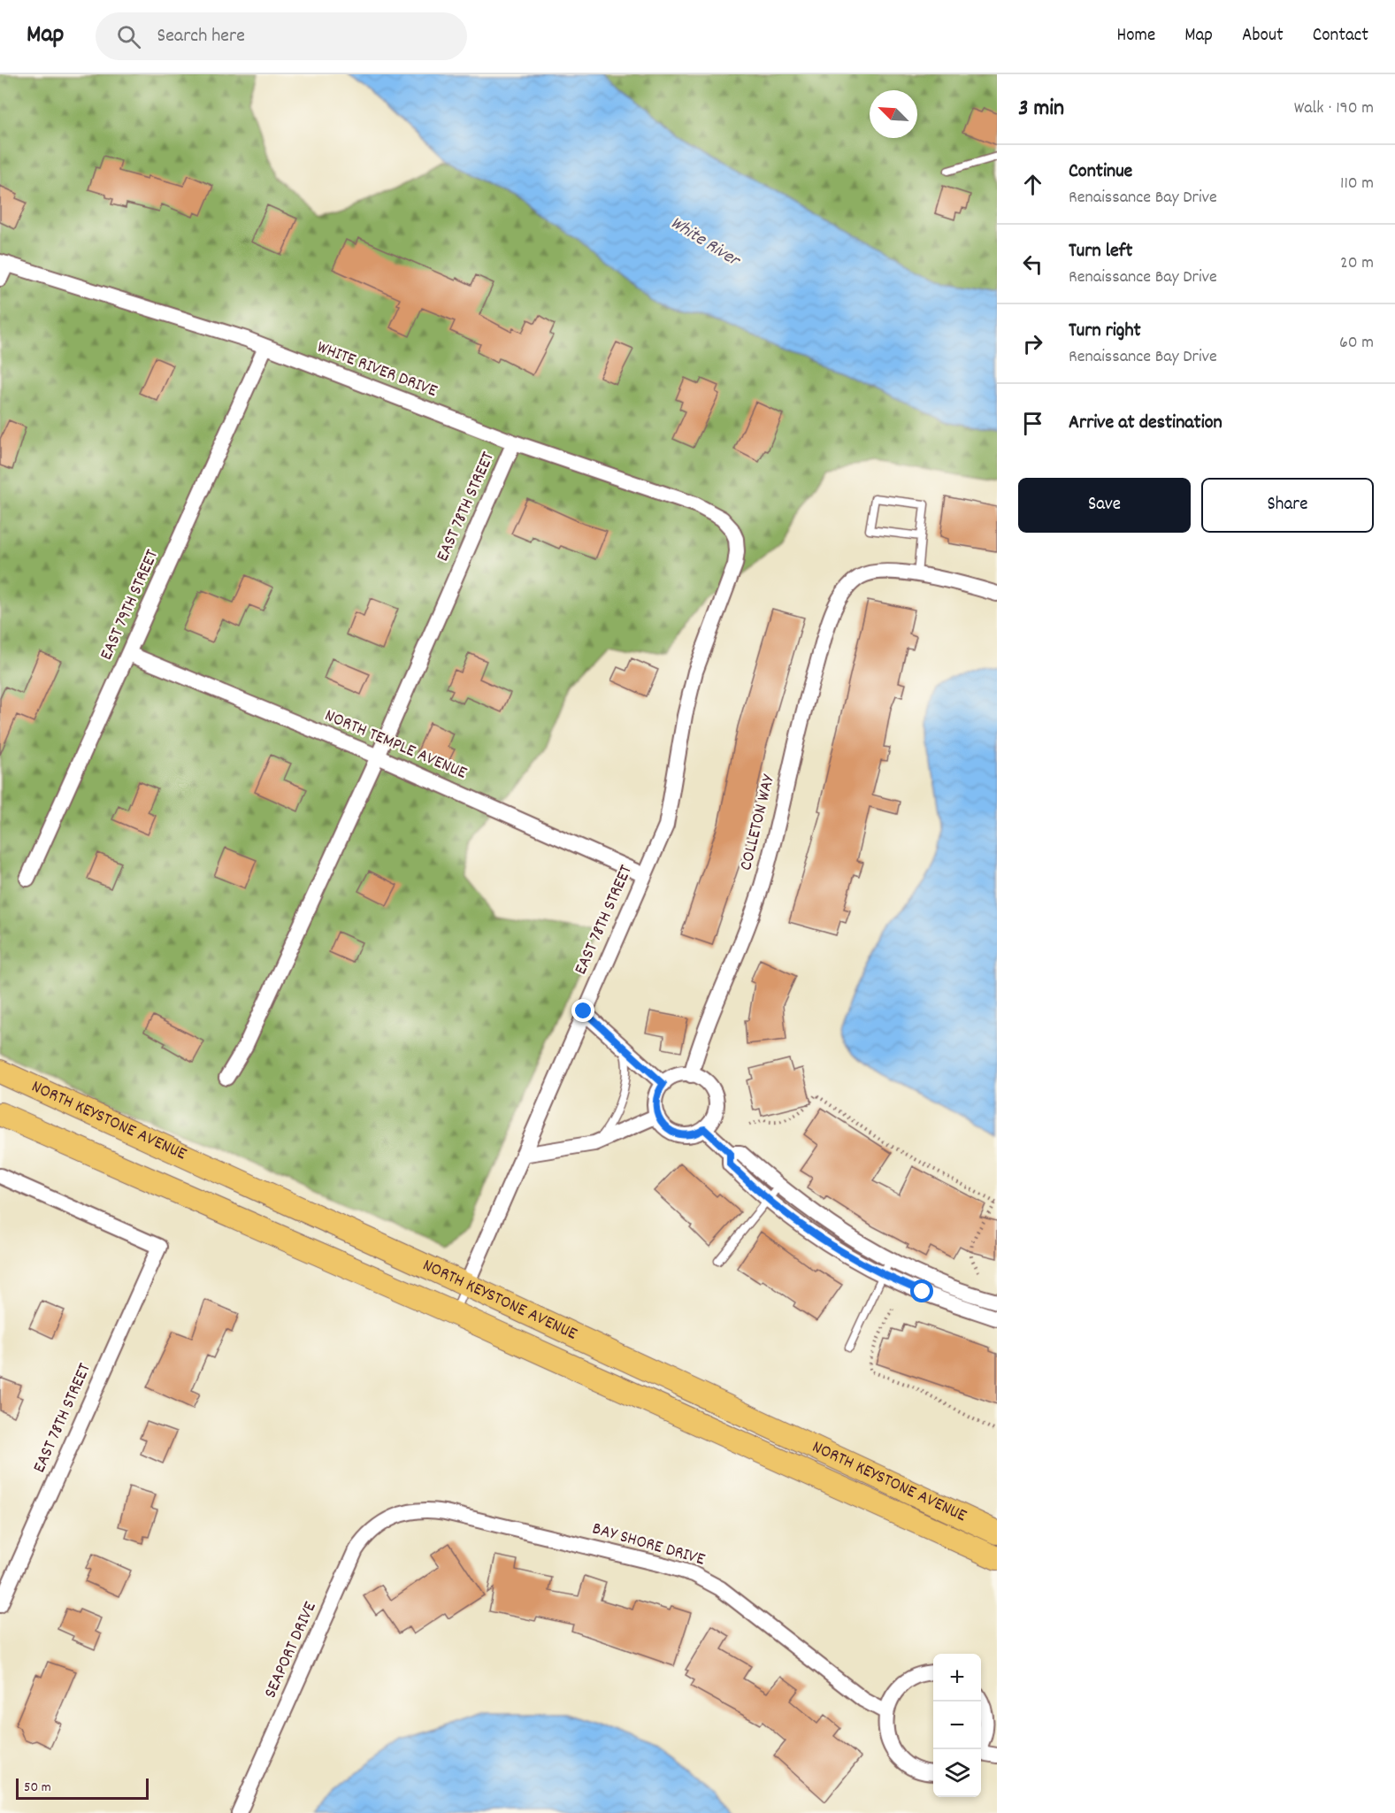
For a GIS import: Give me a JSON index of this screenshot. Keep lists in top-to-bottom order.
{
  "streets": {
    "main road": ["NORTH KEYSTONE AVENUE"],
    "street": [
      "WHITE RIVER DRIVE",
      "EAST 78TH STREET",
      "EAST 79TH STREET",
      "NORTH TEMPLE AVENUE",
      "COLLETON WAY",
      "BAY SHORE DRIVE",
      "SEAPORT DRIVE"
    ]
  },
  "crossings": [
    ["WHITE RIVER DRIVE", "EAST 78TH STREET"],
    ["WHITE RIVER DRIVE", "EAST 79TH STREET"],
    ["EAST 78TH STREET", "NORTH TEMPLE AVENUE"],
    ["EAST 78TH STREET", "NORTH KEYSTONE AVENUE"],
    ["EAST 79TH STREET", "NORTH TEMPLE AVENUE"],
    ["BAY SHORE DRIVE", "SEAPORT DRIVE"]
  ],
  "water": ["White River"],
  "scale_bar": "50 m",
  "north": "top left",
  "page": {
    "header": "Map",
    "search": "Search here",
    "nav": [
      "Home",
      "Map",
      "About",
      "Contact"
    ],
    "heading": ["3 min", "Walk · 190 m"],
    "list": [
      ["Continue", "Renaissance Bay Drive", "110 m"],
      ["Turn left", "Renaissance Bay Drive", "20 m"],
      ["Turn right", "Renaissance Bay Drive", "60 m"],
      "Arrive at destination"
    ],
    "buttons": ["Save", "Share"],
    "map_buttons": ["+", "−"],
    "scale": "50 m"
  }
}
